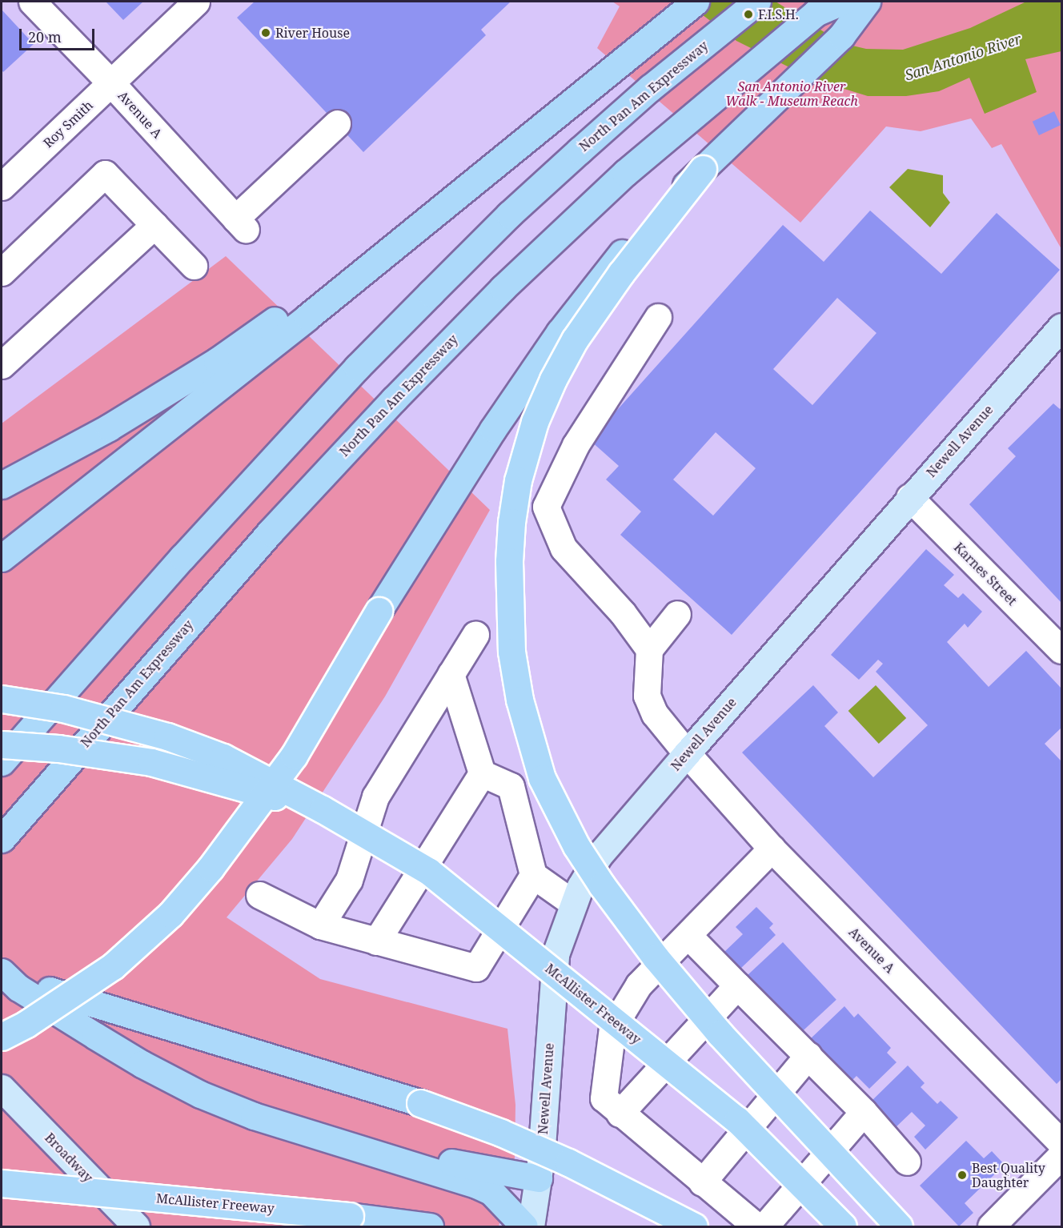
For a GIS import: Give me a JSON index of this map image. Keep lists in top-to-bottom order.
{
  "streets": {
    "highway": ["North Pan Am Expressway", "McAllister Freeway"],
    "main road": ["Newell Avenue", "Broadway"],
    "street": ["Avenue A", "Roy Smith", "Karnes Street"]
  },
  "crossings": [
    ["Avenue A", "Roy Smith"],
    ["Avenue A", "Newell Avenue"],
    ["Newell Avenue", "Karnes Street"]
  ],
  "water": ["San Antonio River"],
  "parks": ["San Antonio River Walk - Museum Reach"],
  "places": ["F.I.S.H.", "River House", "Best Quality Daughter"],
  "scale_bar": "20 m"
}
